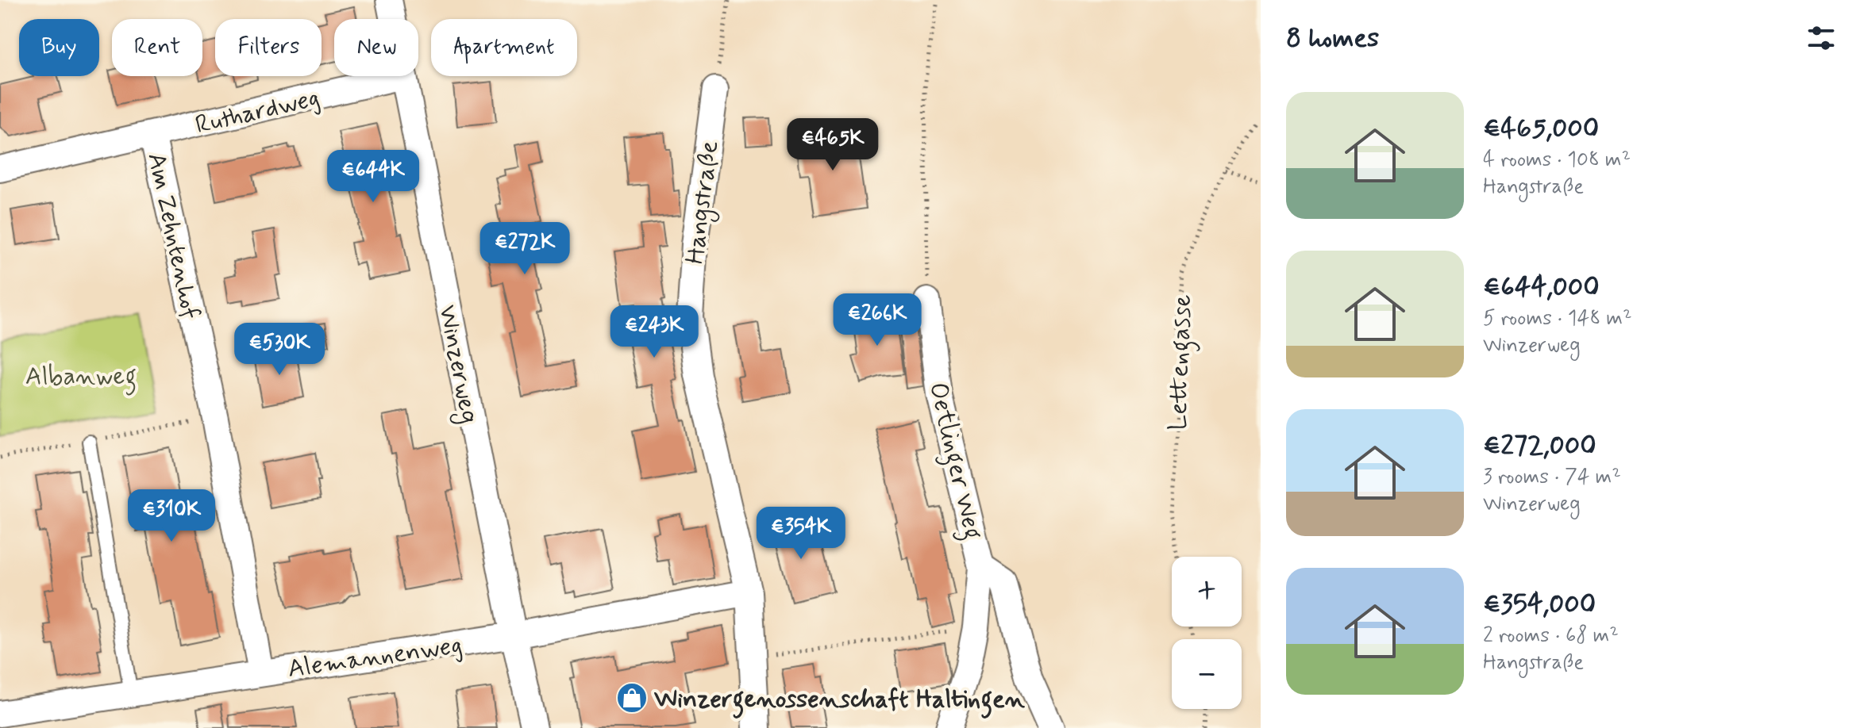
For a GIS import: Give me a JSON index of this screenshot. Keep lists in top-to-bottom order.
{
  "streets": {
    "street": [
      "Ruthardweg",
      "Hangstraße",
      "Am Zehntenhof",
      "Winzerweg",
      "Oetlinger Weg",
      "Alemannenweg"
    ],
    "path": ["Lettengasse"]
  },
  "crossings": [
    ["Ruthardweg", "Am Zehntenhof"],
    ["Ruthardweg", "Winzerweg"],
    ["Hangstraße", "Alemannenweg"],
    ["Am Zehntenhof", "Alemannenweg"],
    ["Winzerweg", "Alemannenweg"]
  ],
  "parks": ["Albanweg"],
  "places": {
    "shop": ["Winzergenossenschaft Haltingen"]
  },
  "page": {
    "heading": "8 homes",
    "chip": [
      "Buy",
      "Rent",
      "Filters",
      "New",
      "Apartment"
    ],
    "list": [
      {
        "name": "€465,000",
        "note": "4 rooms · 108 m² · Hangstraße"
      },
      {
        "name": "€644,000",
        "note": "5 rooms · 148 m² · Winzerweg"
      },
      {
        "name": "€272,000",
        "note": "3 rooms · 74 m² · Winzerweg"
      },
      {
        "name": "€354,000",
        "note": "2 rooms · 68 m² · Hangstraße"
      }
    ],
    "price": [
      "€465K",
      "€644K",
      "€272K",
      "€266K",
      "€243K",
      "€530K",
      "€310K",
      "€354K"
    ],
    "map_buttons": ["+", "−"]
  }
}
